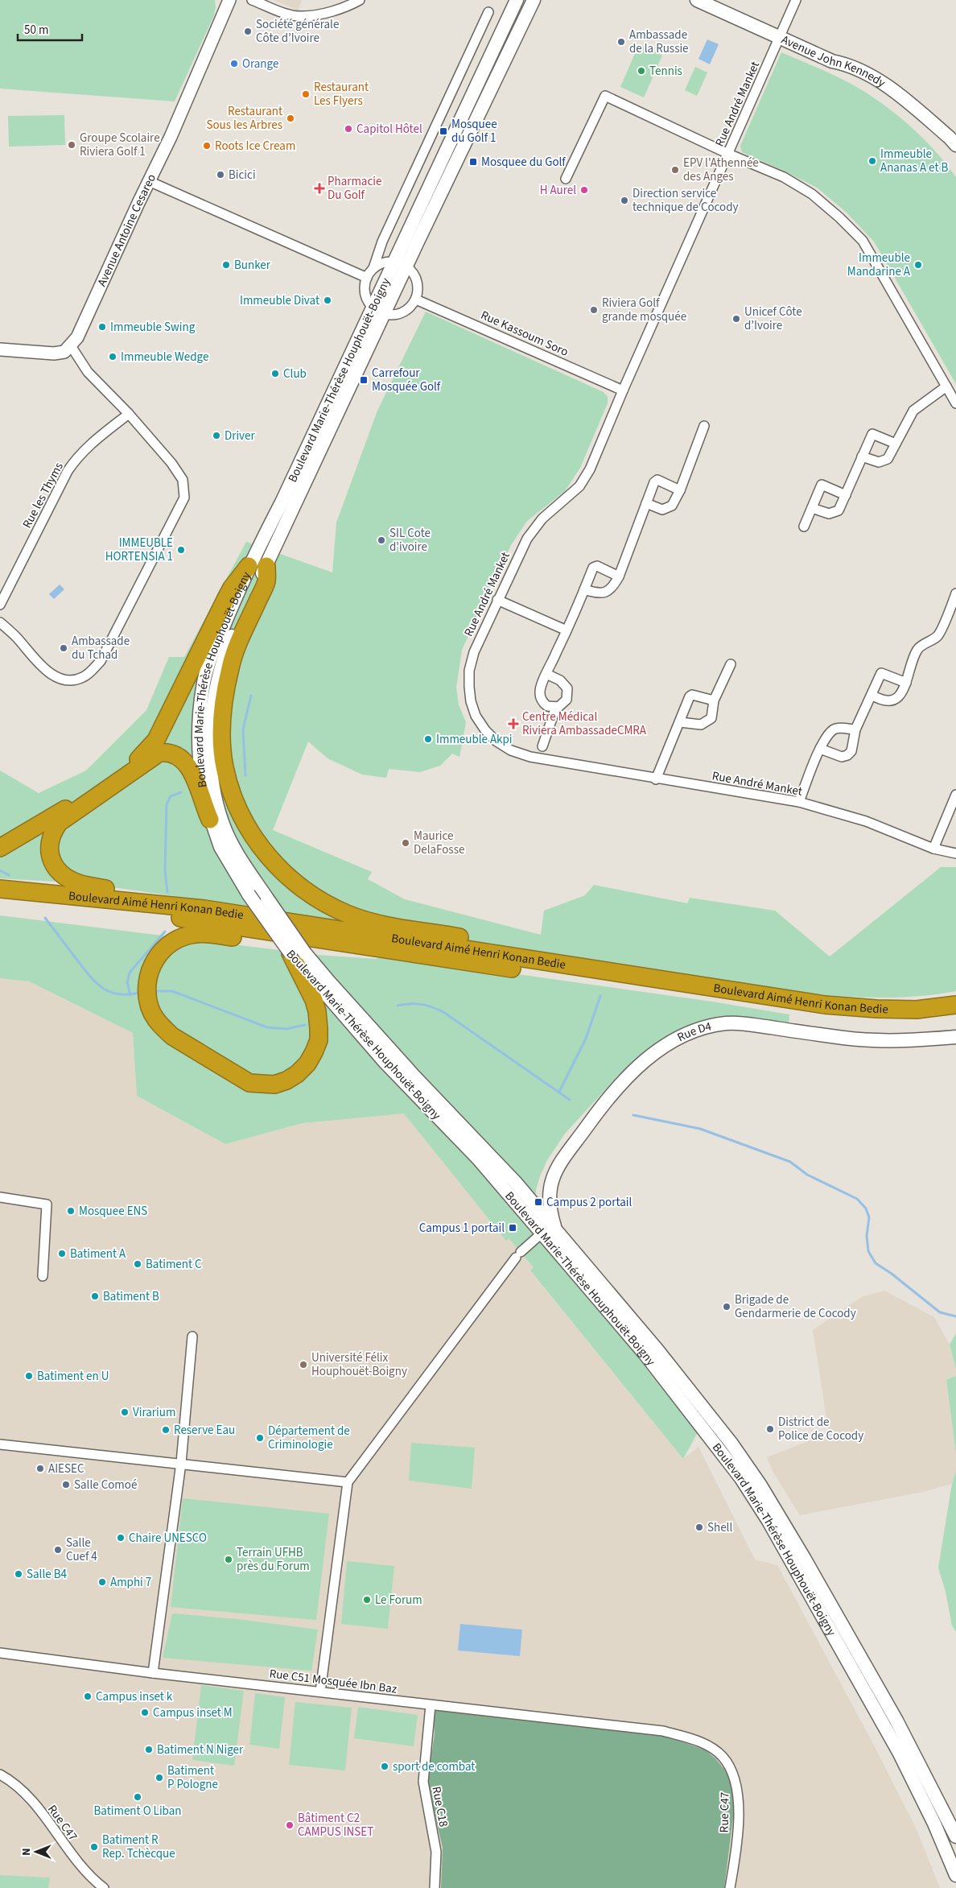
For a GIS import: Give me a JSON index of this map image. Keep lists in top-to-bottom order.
{
  "streets": {
    "highway": ["Boulevard Aimé Henri Konan Bedie"],
    "main road": ["Avenue John Kennedy", "Boulevard Marie-Thérèse Houphouët-Boigny", "Rue D4"],
    "street": [
      "Rue André Manket",
      "Avenue Antoine Cesareo",
      "Rue Kassoum Soro",
      "Rue les Thyms",
      "Rue C51 Mosquée Ibn Baz",
      "Rue C18",
      "Rue C47"
    ]
  },
  "crossings": [
    ["Avenue John Kennedy", "Rue André Manket"],
    ["Rue André Manket", "Rue Kassoum Soro"],
    ["Boulevard Marie-Thérèse Houphouët-Boigny", "Rue D4"],
    ["Rue C51 Mosquée Ibn Baz", "Rue C18"],
    ["Rue C51 Mosquée Ibn Baz", "Rue C47"]
  ],
  "places": {
    "other": [
      "Société générale Côte d’Ivoire",
      "Ambassade de la Russie",
      "Orange",
      "Tennis",
      "Restaurant Les Flyers",
      "Restaurant Sous les Arbres",
      "Capitol Hôtel",
      "Groupe Scolaire Riviera Golf 1",
      "Roots Ice Cream",
      "Immeuble Ananas A et B",
      "EPV l'Athennée des Anges",
      "Bicici",
      "H Aurel",
      "Direction service technique de Cocody",
      "Bunker",
      "Immeuble Mandarine A",
      "Immeuble Divat",
      "Riviera Golf grande mosquée",
      "Unicef Côte d’Ivoire",
      "Immeuble Swing",
      "Immeuble Wedge",
      "Club",
      "Driver",
      "SIL Cote d'ivoire",
      "IMMEUBLE HORTENSIA 1",
      "Ambassade du Tchad",
      "Immeuble Akpi",
      "Maurice DelaFosse",
      "Mosquee ENS",
      "Batiment A",
      "Batiment C",
      "Batiment B",
      "Brigade de Gendarmerie de Cocody",
      "Université Félix Houphouët-Boigny",
      "Batiment en U",
      "Virarium",
      "District de Police de Cocody",
      "Reserve Eau",
      "Département de Criminologie",
      "AIESEC",
      "Salle Comoé",
      "Shell",
      "Chaire UNESCO",
      "Salle Cuef 4",
      "Terrain UFHB près du Forum",
      "Salle B4",
      "Amphi 7",
      "Le Forum",
      "Campus inset k",
      "Campus inset M",
      "Batiment N Niger",
      "sport de combat",
      "Batiment P Pologne",
      "Batiment O Liban",
      "Bâtiment C2 CAMPUS INSET",
      "Batiment R Rep. Tchècque"
    ],
    "transit": [
      "Mosquee du Golf 1",
      "Mosquee du Golf",
      "Carrefour Mosquée Golf",
      "Campus 2 portail",
      "Campus 1 portail"
    ],
    "health": ["Pharmacie Du Golf", "Centre Médical Riviera AmbassadeCMRA"]
  },
  "scale_bar": "50 m",
  "north": "left"
}
